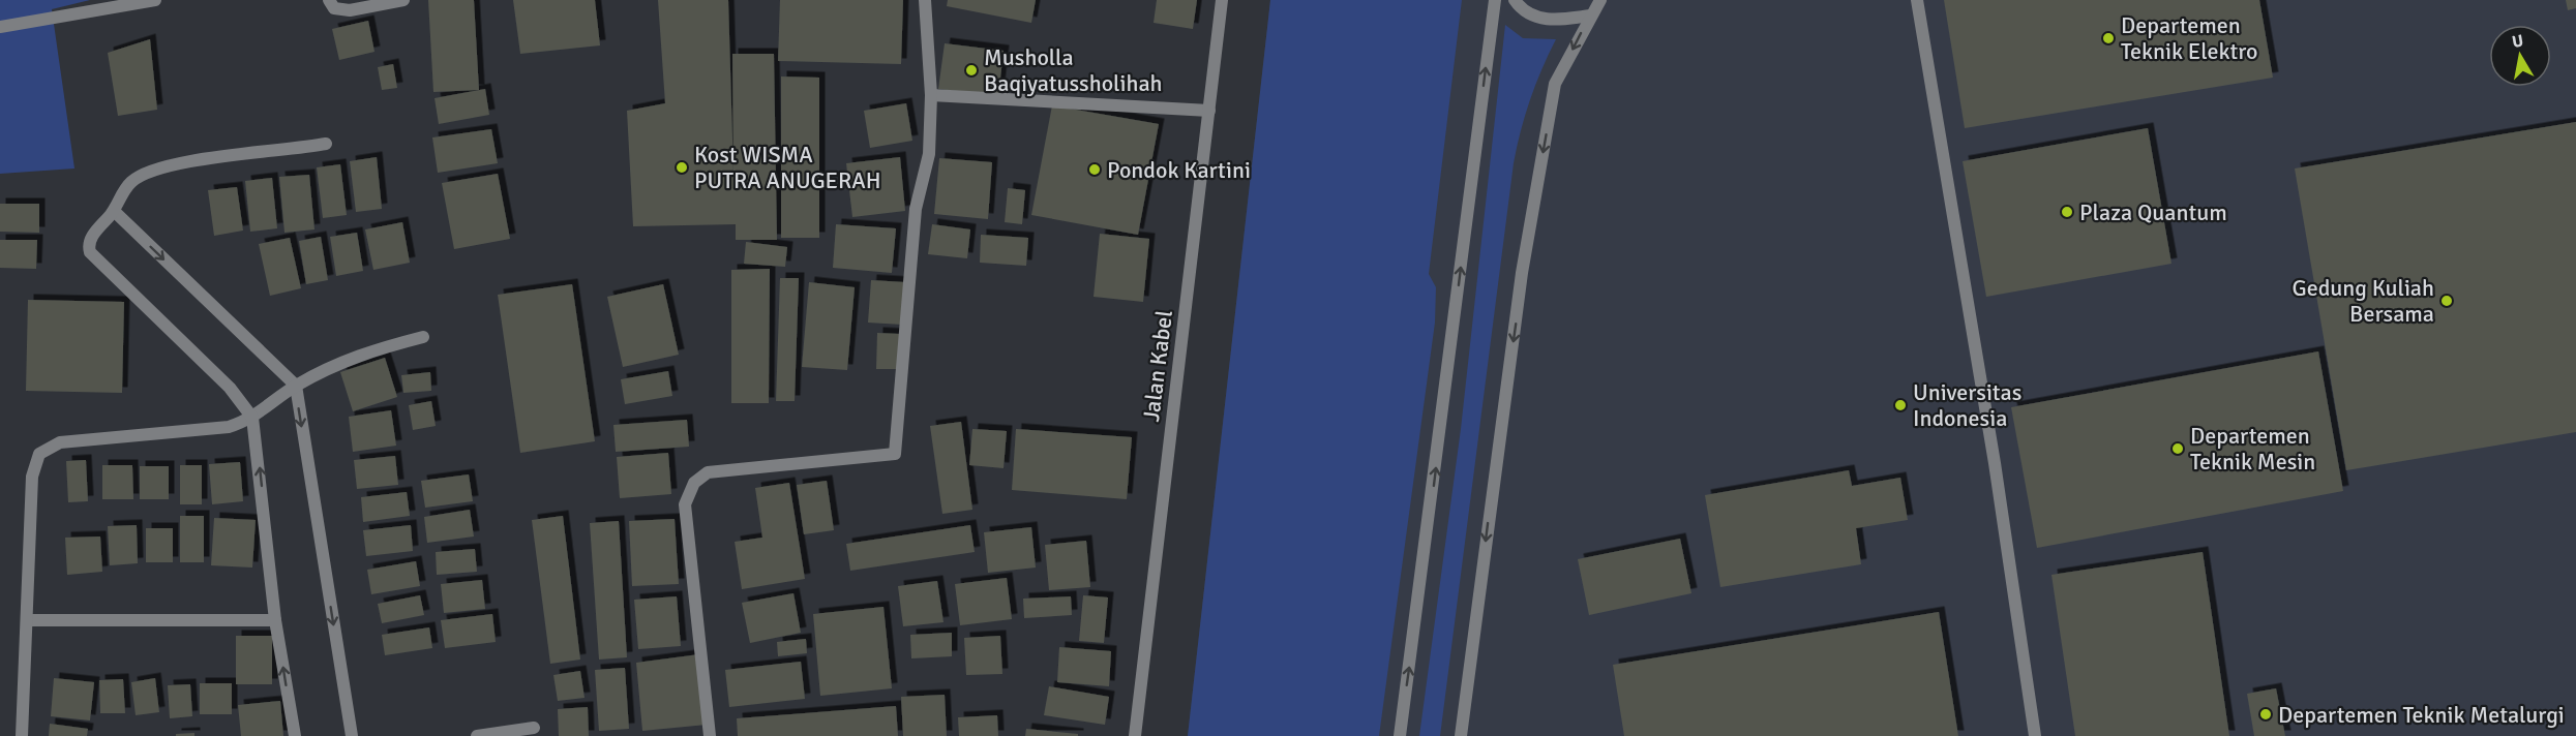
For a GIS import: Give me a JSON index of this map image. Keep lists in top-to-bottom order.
{
  "streets": {
    "street": ["Jalan Kabel"]
  },
  "places": [
    "Departemen Teknik Elektro",
    "Musholla Baqiyatussholihah",
    "Kost WISMA PUTRA ANUGERAH",
    "Pondok Kartini",
    "Plaza Quantum",
    "Gedung Kuliah Bersama",
    "Universitas Indonesia",
    "Departemen Teknik Mesin",
    "Departemen Teknik Metalurgi"
  ],
  "north": "top"
}
